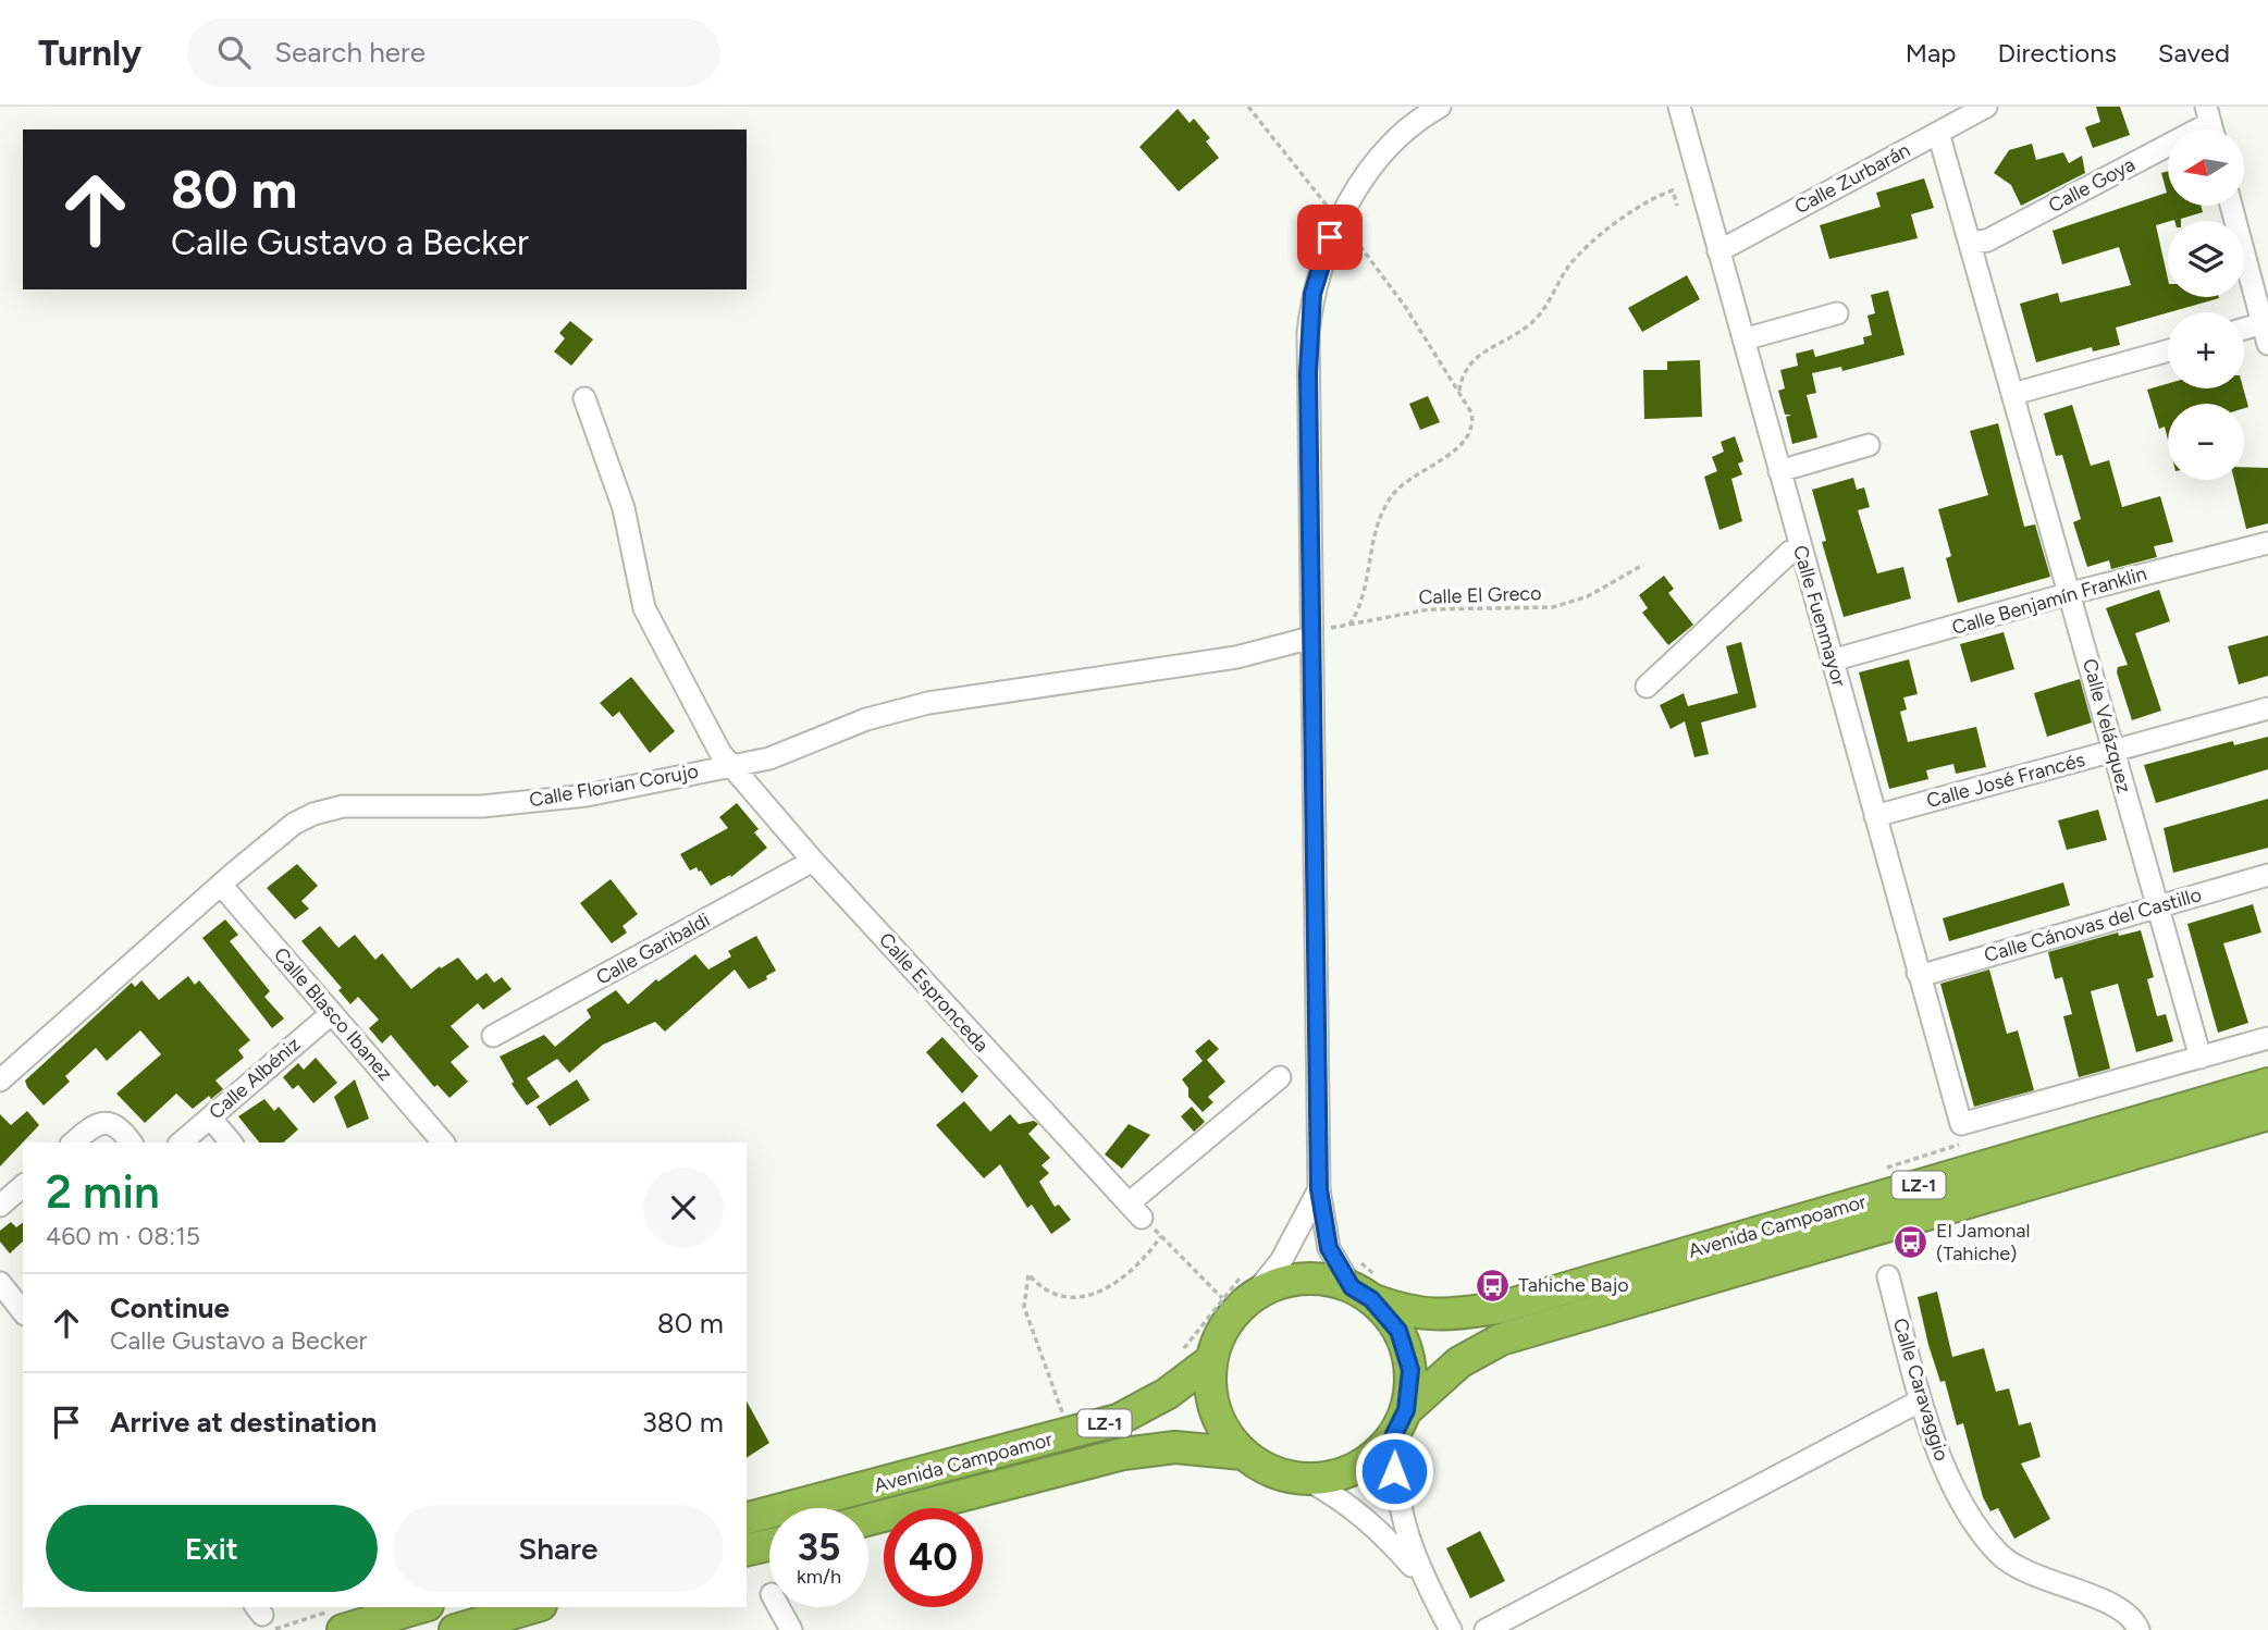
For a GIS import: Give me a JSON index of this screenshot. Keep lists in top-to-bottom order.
{
  "streets": {
    "highway": ["LZ-1", "Avenida Campoamor"],
    "street": [
      "Calle Zurbarán",
      "Calle Goya",
      "Calle Benjamín Franklin",
      "Calle Fuenmayor",
      "Calle Velázquez",
      "Calle José Francés",
      "Calle Florian Corujo",
      "Calle Cánovas del Castillo",
      "Calle Garibaldi",
      "Calle Espronceda",
      "Calle Blasco Ibanez",
      "Calle Albéniz",
      "Calle Caravaggio"
    ],
    "path": ["Calle El Greco"]
  },
  "crossings": [
    ["Calle Zurbarán", "Calle Fuenmayor"],
    ["Calle Zurbarán", "Calle Velázquez"],
    ["Calle Goya", "Calle Velázquez"],
    ["Calle El Greco", "Calle Florian Corujo"],
    ["Calle Benjamín Franklin", "Calle Fuenmayor"],
    ["Calle Benjamín Franklin", "Calle Velázquez"],
    ["Calle Fuenmayor", "Calle Velázquez"],
    ["Calle Fuenmayor", "Calle José Francés"],
    ["Calle Fuenmayor", "Calle Cánovas del Castillo"],
    ["Calle Velázquez", "Calle José Francés"],
    ["Calle Velázquez", "Calle Cánovas del Castillo"],
    ["Calle Florian Corujo", "Calle Espronceda"],
    ["Calle Florian Corujo", "Calle Blasco Ibanez"],
    ["Calle Garibaldi", "Calle Espronceda"],
    ["Calle Blasco Ibanez", "Calle Albéniz"],
    ["LZ-1", "Avenida Campoamor"]
  ],
  "places": {
    "bus stop": ["El Jamonal (Tahiche)", "Tahiche Bajo"]
  },
  "north": "left",
  "page": {
    "header": "Turnly",
    "search": "Search here",
    "nav": ["Map", "Directions", "Saved"],
    "map_buttons": ["+", "−"],
    "turn": ["80 m", "Calle Gustavo a Becker"],
    "heading": ["2 min", "460 m · 08:15"],
    "list": [
      {
        "name": "Continue",
        "note": "Calle Gustavo a Becker",
        "value": "80 m"
      },
      {
        "name": "Arrive at destination",
        "value": "380 m"
      }
    ],
    "buttons": ["Exit", "Share"],
    "speed": "35 km/h",
    "limit": "40"
  }
}
